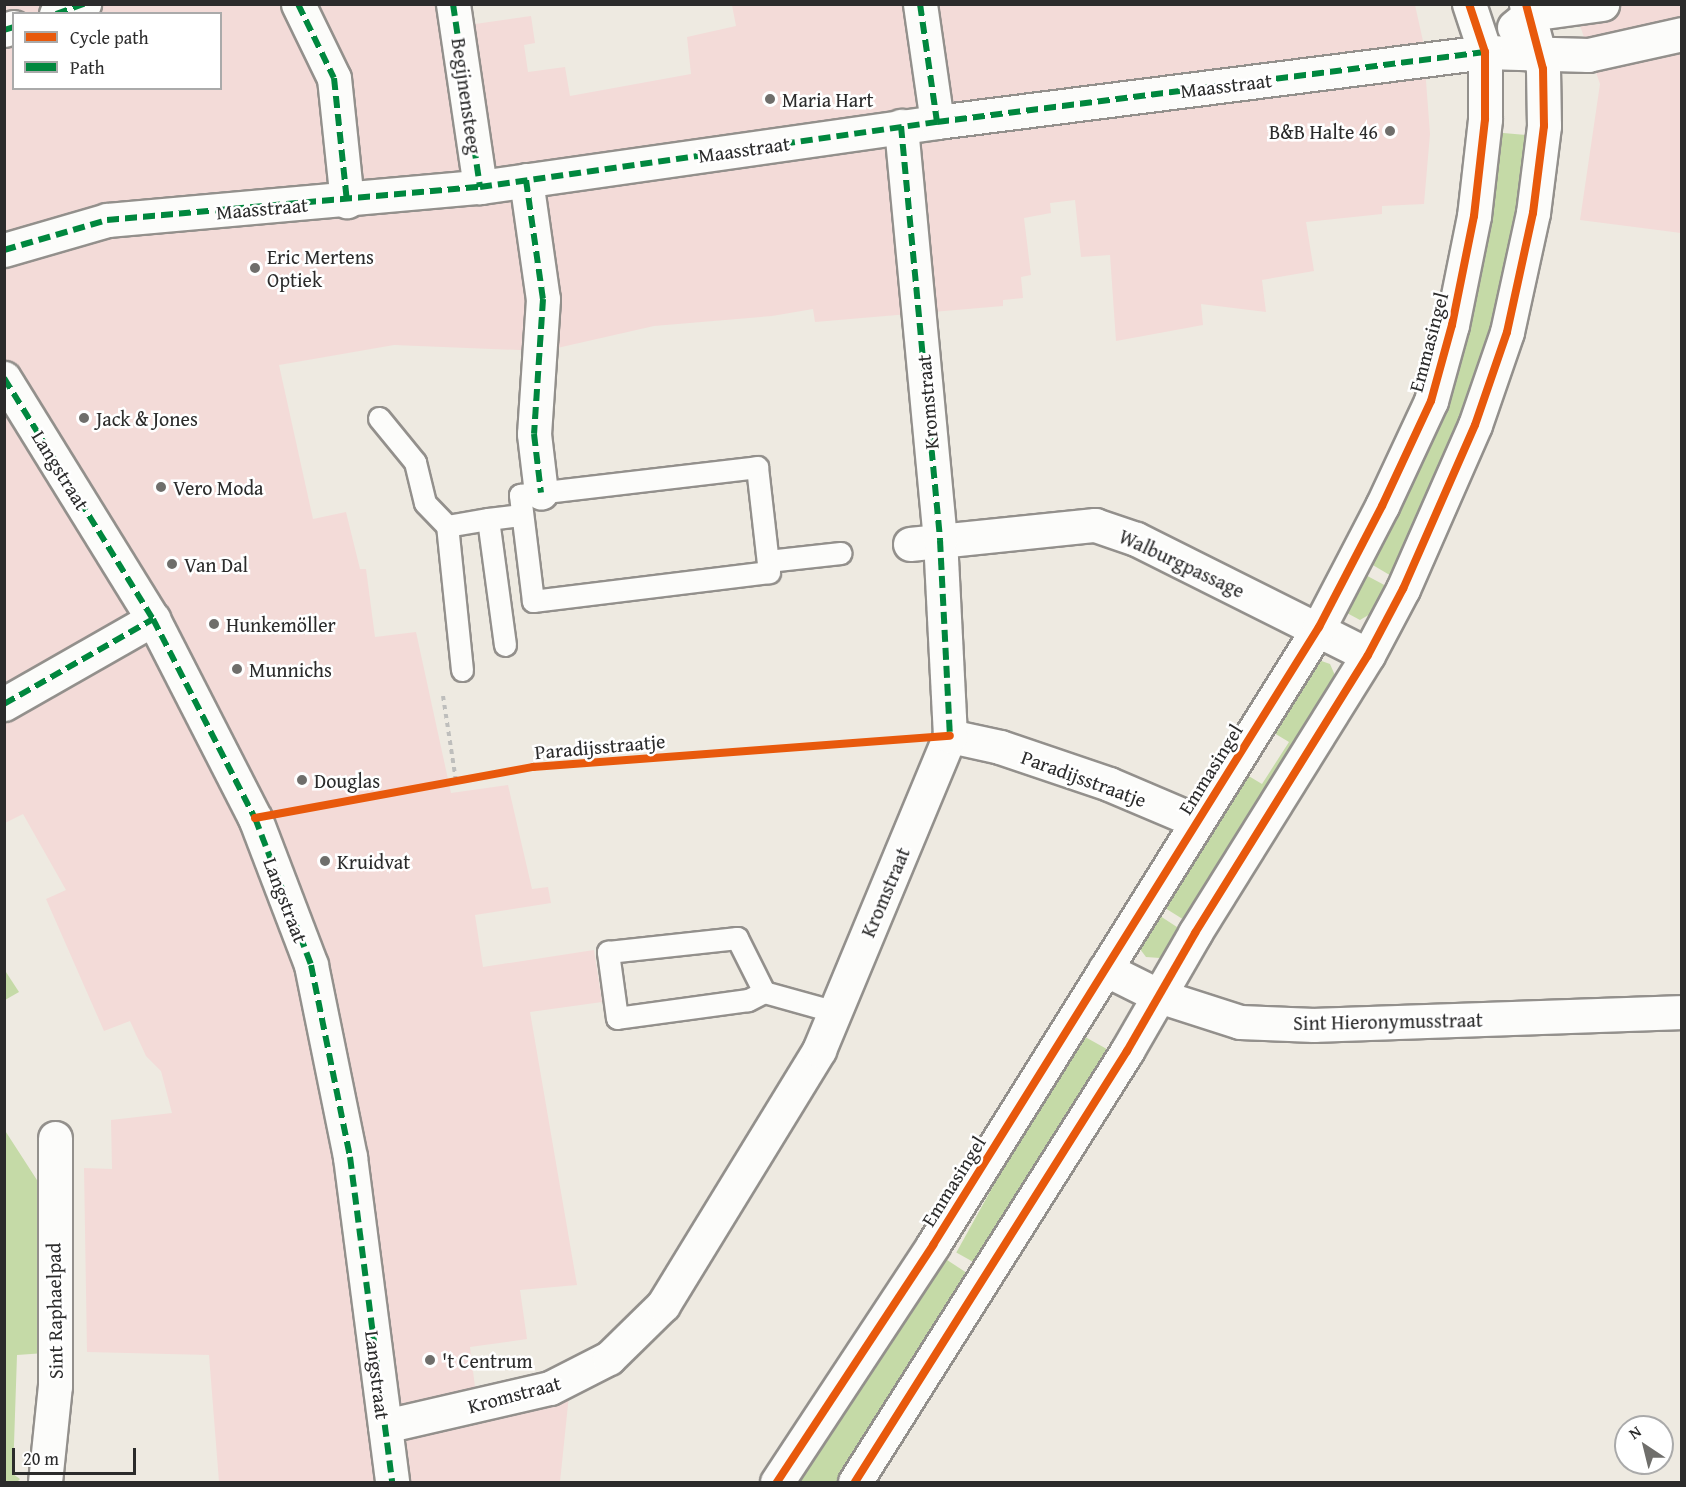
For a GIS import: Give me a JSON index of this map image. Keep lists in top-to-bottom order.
{
  "streets": {
    "street": [
      "Maasstraat",
      "Begijnensteeg",
      "Emmasingel",
      "Kromstraat",
      "Langstraat",
      "Walburgpassage",
      "Paradijsstraatje",
      "Sint Hieronymusstraat",
      "Sint Raphaelpad"
    ]
  },
  "crossings": [
    ["Maasstraat", "Begijnensteeg"],
    ["Maasstraat", "Emmasingel"],
    ["Maasstraat", "Kromstraat"],
    ["Emmasingel", "Walburgpassage"],
    ["Emmasingel", "Paradijsstraatje"],
    ["Emmasingel", "Sint Hieronymusstraat"],
    ["Kromstraat", "Langstraat"],
    ["Kromstraat", "Walburgpassage"],
    ["Kromstraat", "Paradijsstraatje"]
  ],
  "places": [
    "Maria Hart",
    "B&B Halte 46",
    "Eric Mertens Optiek",
    "Jack & Jones",
    "Vero Moda",
    "Van Dal",
    "Hunkemöller",
    "Munnichs",
    "Douglas",
    "Kruidvat",
    "'t Centrum"
  ],
  "legend": ["Cycle path", "Path"],
  "scale_bar": "20 m",
  "north": "top left"
}
